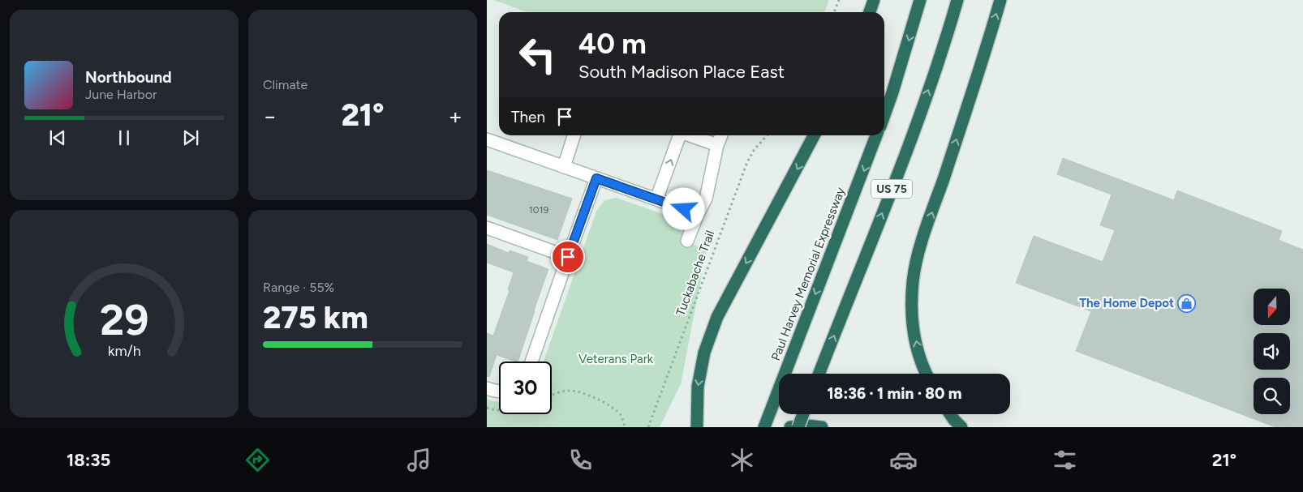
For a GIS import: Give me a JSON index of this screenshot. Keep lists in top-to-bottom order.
{
  "streets": {
    "highway": ["US 75", "Paul Harvey Memorial Expressway"],
    "path": ["Tuckabache Trail"]
  },
  "parks": ["Veterans Park"],
  "places": {
    "shop": ["The Home Depot"]
  },
  "house_numbers": ["1019"],
  "north": "bottom",
  "page": {
    "tile": [
      "Climate",
      ["Range · 55%", "275 km"]
    ],
    "turn": ["40 m", "South Madison Place East"],
    "song": ["Northbound", "June Harbor"],
    "then": "Then",
    "heat": ["−", "21°", "+"],
    "limit": "30",
    "trip": "18:36 · 1 min · 80 m",
    "tabs": ["18:35", "21°"],
    "gauge": ["29", "km/h"]
  }
}
